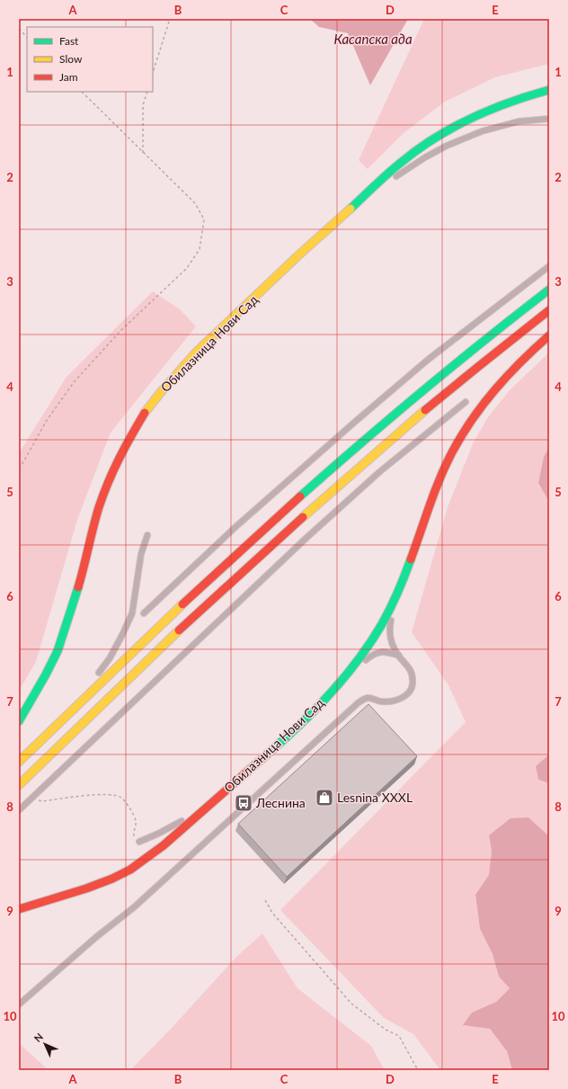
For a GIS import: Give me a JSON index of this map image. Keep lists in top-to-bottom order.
{
  "streets": {
    "main road": ["Обилазница Нови Сад"]
  },
  "water": ["Касапска ада"],
  "places": {
    "shop": ["Lesnina XXXL"],
    "bus stop": ["Леснина"]
  },
  "legend": ["Fast", "Slow", "Jam"],
  "north": "top left",
  "grid": {
    "columns": [
      "A",
      "B",
      "C",
      "D",
      "E"
    ],
    "rows": [
      "1",
      "2",
      "3",
      "4",
      "5",
      "6",
      "7",
      "8",
      "9",
      "10"
    ]
  }
}
